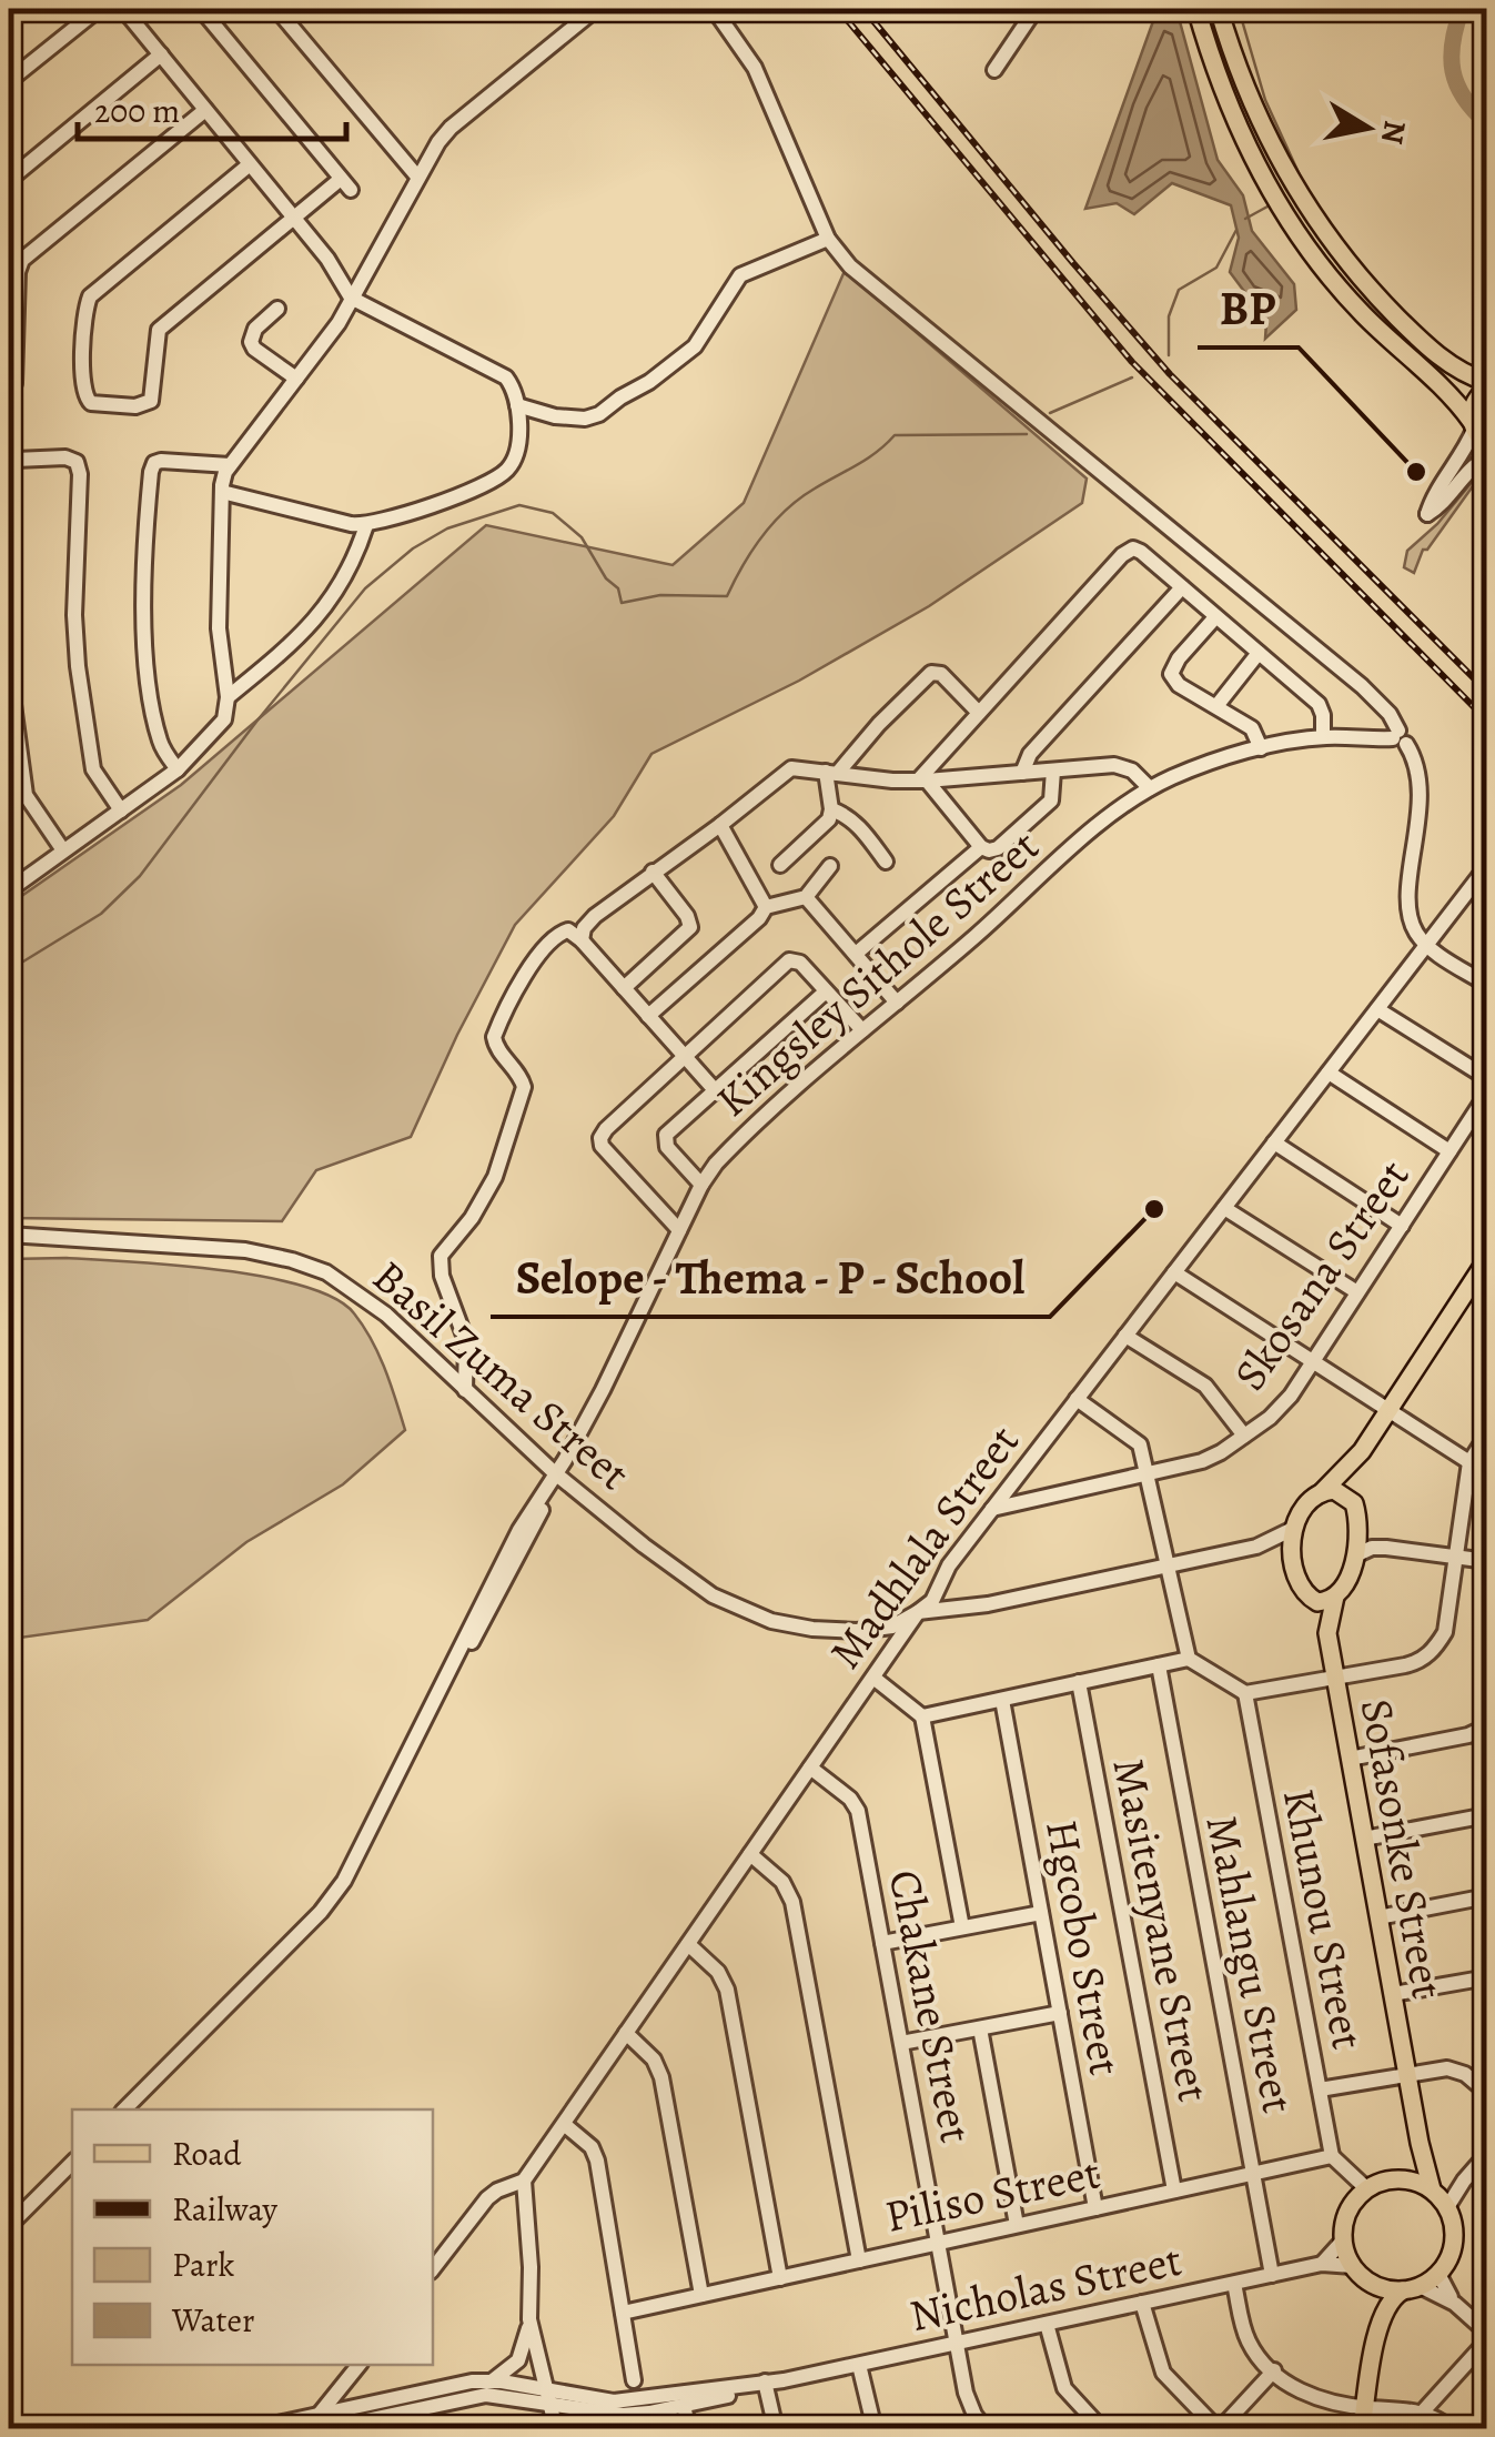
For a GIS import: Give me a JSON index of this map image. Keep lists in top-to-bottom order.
{
  "streets": {
    "main road": ["Sofasonke Street"],
    "street": [
      "Kingsley Sithole Street",
      "Skosana Street",
      "Basil Zuma Street",
      "Madhlala Street",
      "Khunou Street",
      "Masitenyane Street",
      "Hgcobo Street",
      "Mahlangu Street",
      "Chakane Street",
      "Piliso Street",
      "Nicholas Street"
    ]
  },
  "crossings": [
    ["Kingsley Sithole Street", "Basil Zuma Street"],
    ["Skosana Street", "Madhlala Street"],
    ["Basil Zuma Street", "Madhlala Street"],
    ["Basil Zuma Street", "Sofasonke Street"],
    ["Madhlala Street", "Chakane Street"],
    ["Sofasonke Street", "Nicholas Street"],
    ["Khunou Street", "Piliso Street"],
    ["Masitenyane Street", "Piliso Street"],
    ["Hgcobo Street", "Piliso Street"],
    ["Mahlangu Street", "Piliso Street"],
    ["Mahlangu Street", "Nicholas Street"],
    ["Chakane Street", "Piliso Street"],
    ["Chakane Street", "Nicholas Street"]
  ],
  "places": ["BP", "Selope - Thema - P - School"],
  "legend": [
    "Road",
    "Railway",
    "Park",
    "Water"
  ],
  "scale_bar": "200 m",
  "north": "right"
}
